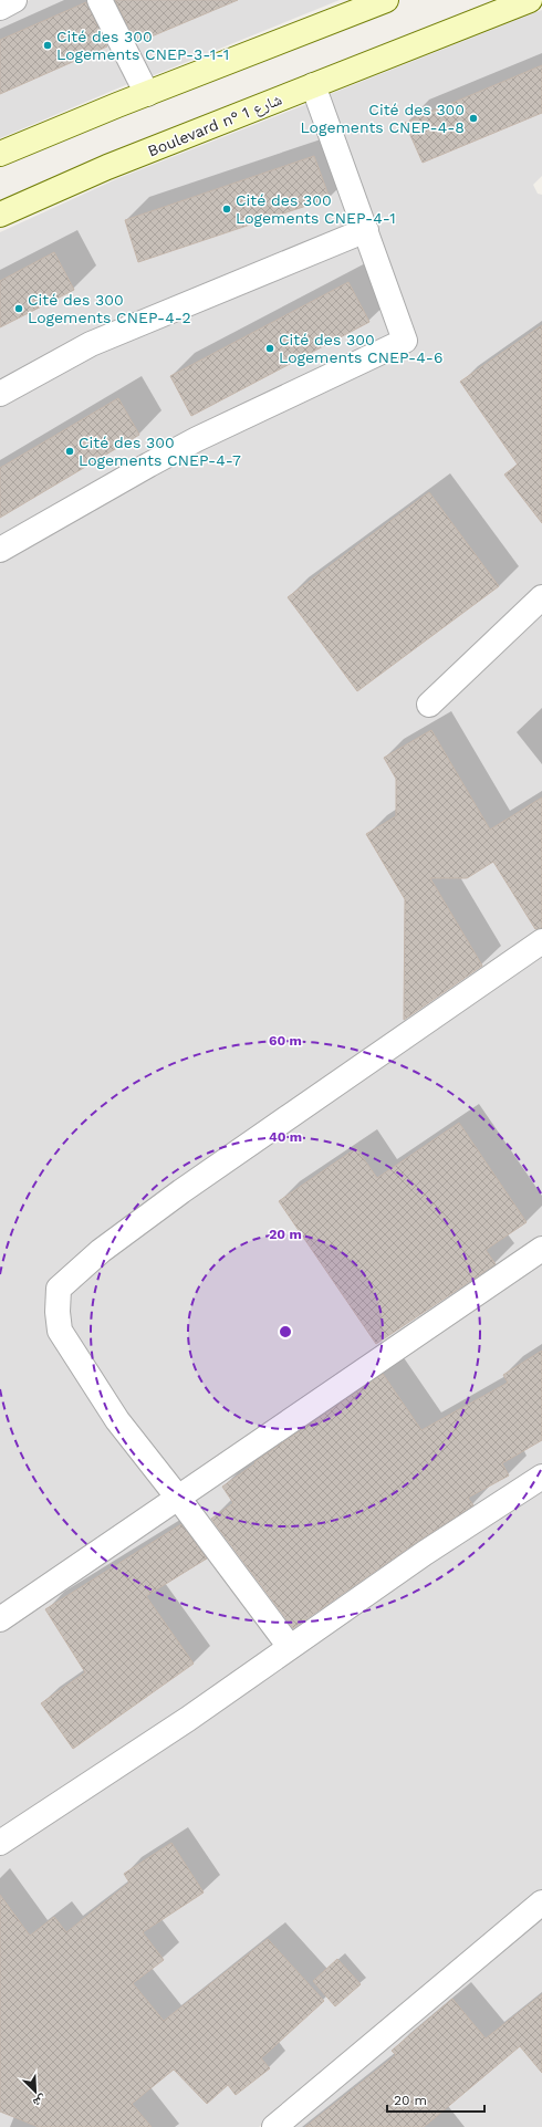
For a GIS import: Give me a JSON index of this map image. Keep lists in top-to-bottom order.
{
  "streets": {
    "main road": ["Boulevard n° شارع 1"]
  },
  "places": [
    "Cité des 300 Logements CNEP-3-1-1",
    "Cité des 300 Logements CNEP-4-8",
    "Cité des 300 Logements CNEP-4-1",
    "Cité des 300 Logements CNEP-4-2",
    "Cité des 300 Logements CNEP-4-6",
    "Cité des 300 Logements CNEP-4-7"
  ],
  "scale_bar": "20 m",
  "north": "bottom right",
  "rings": ["60 m", "40 m", "20 m"]
}
